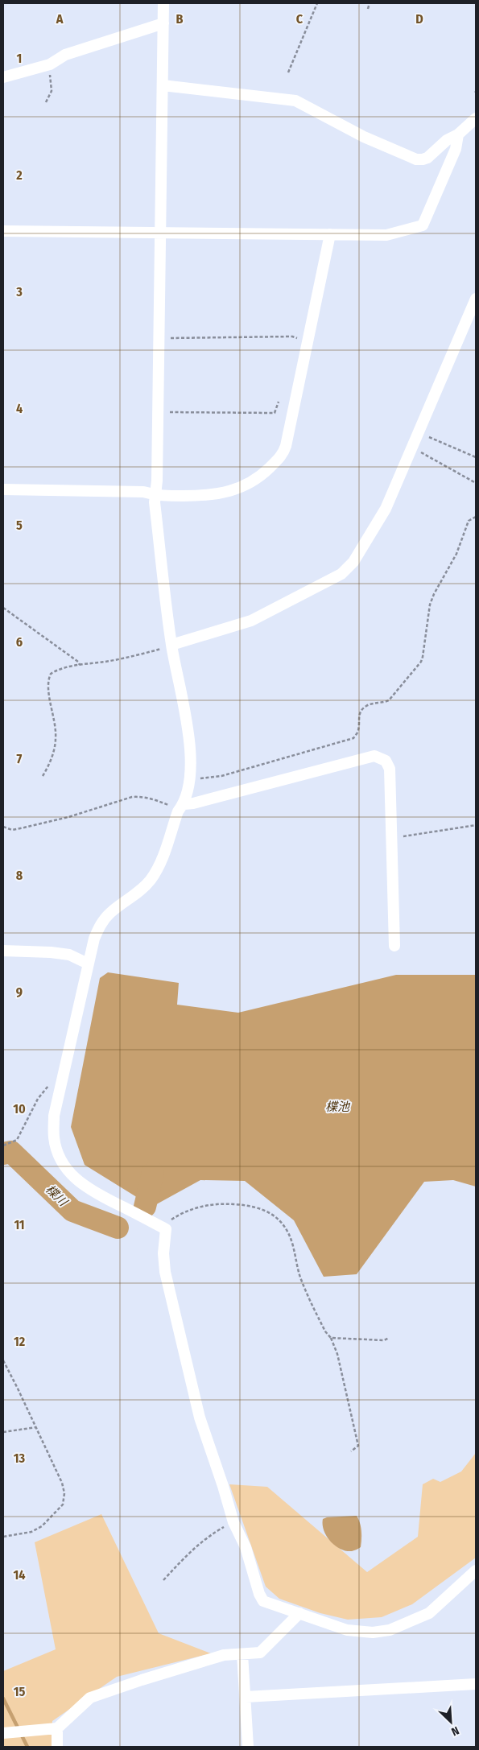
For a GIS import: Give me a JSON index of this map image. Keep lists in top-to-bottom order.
{
  "water": ["楪池", "楪川"],
  "north": "bottom right",
  "grid": {
    "columns": [
      "A",
      "B",
      "C",
      "D"
    ],
    "rows": [
      "1",
      "2",
      "3",
      "4",
      "5",
      "6",
      "7",
      "8",
      "9",
      "10",
      "11",
      "12",
      "13",
      "14",
      "15"
    ]
  }
}
